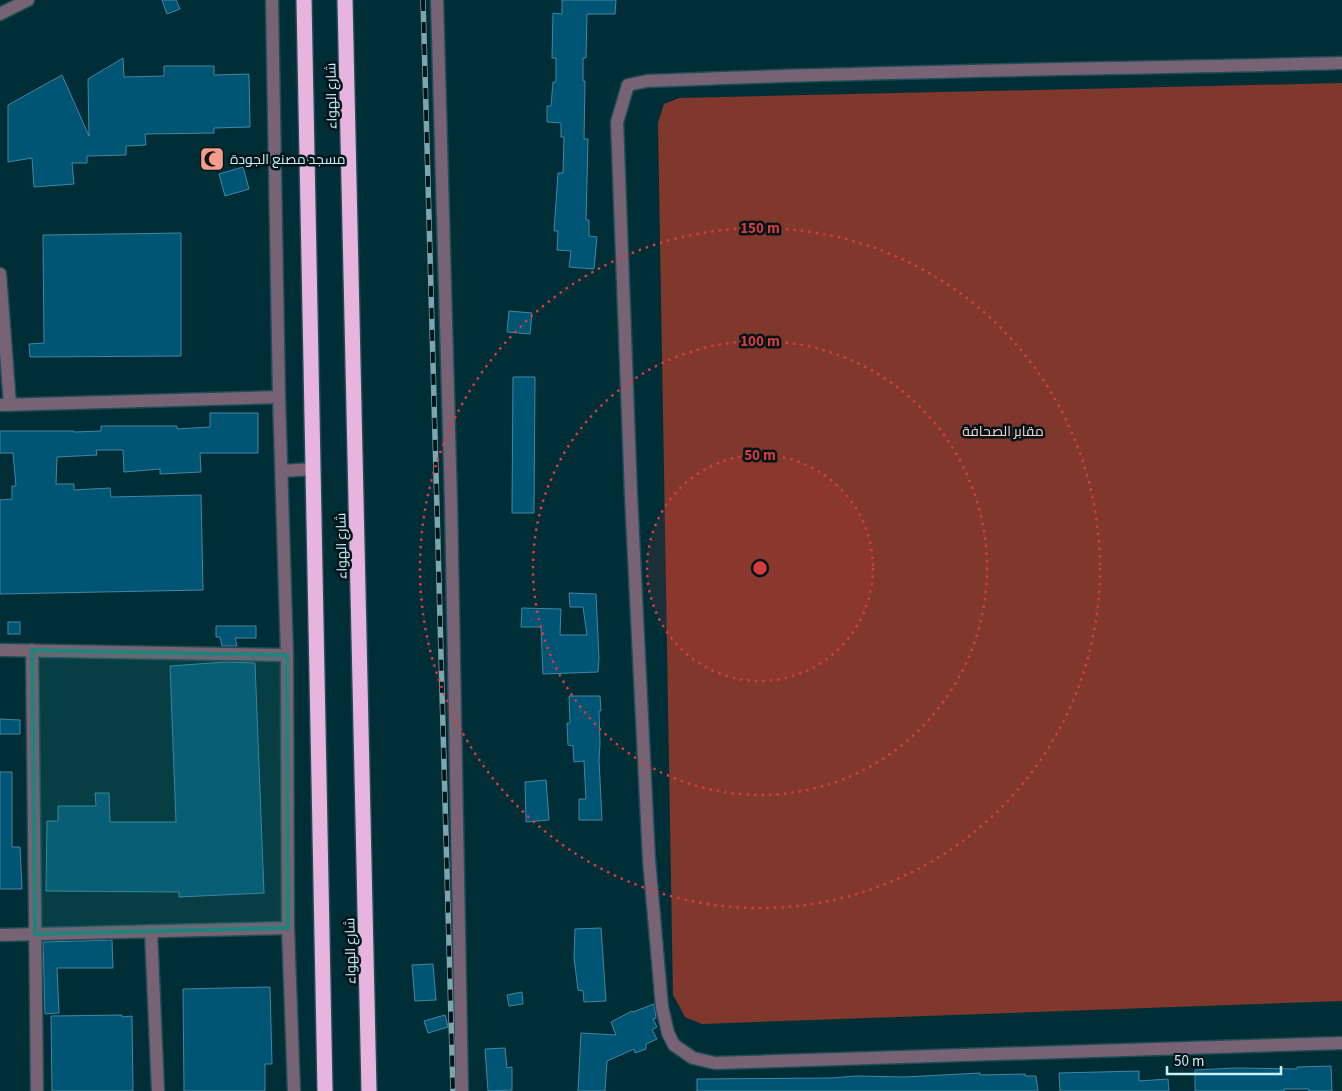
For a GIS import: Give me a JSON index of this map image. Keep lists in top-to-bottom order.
{
  "streets": {
    "highway": ["شارع الهواء"]
  },
  "parks": ["مقابر الصحافة"],
  "places": {
    "mosque": ["مسجد مصنع الجودة"]
  },
  "scale_bar": "50 m",
  "rings": ["150 m", "100 m", "50 m"]
}
